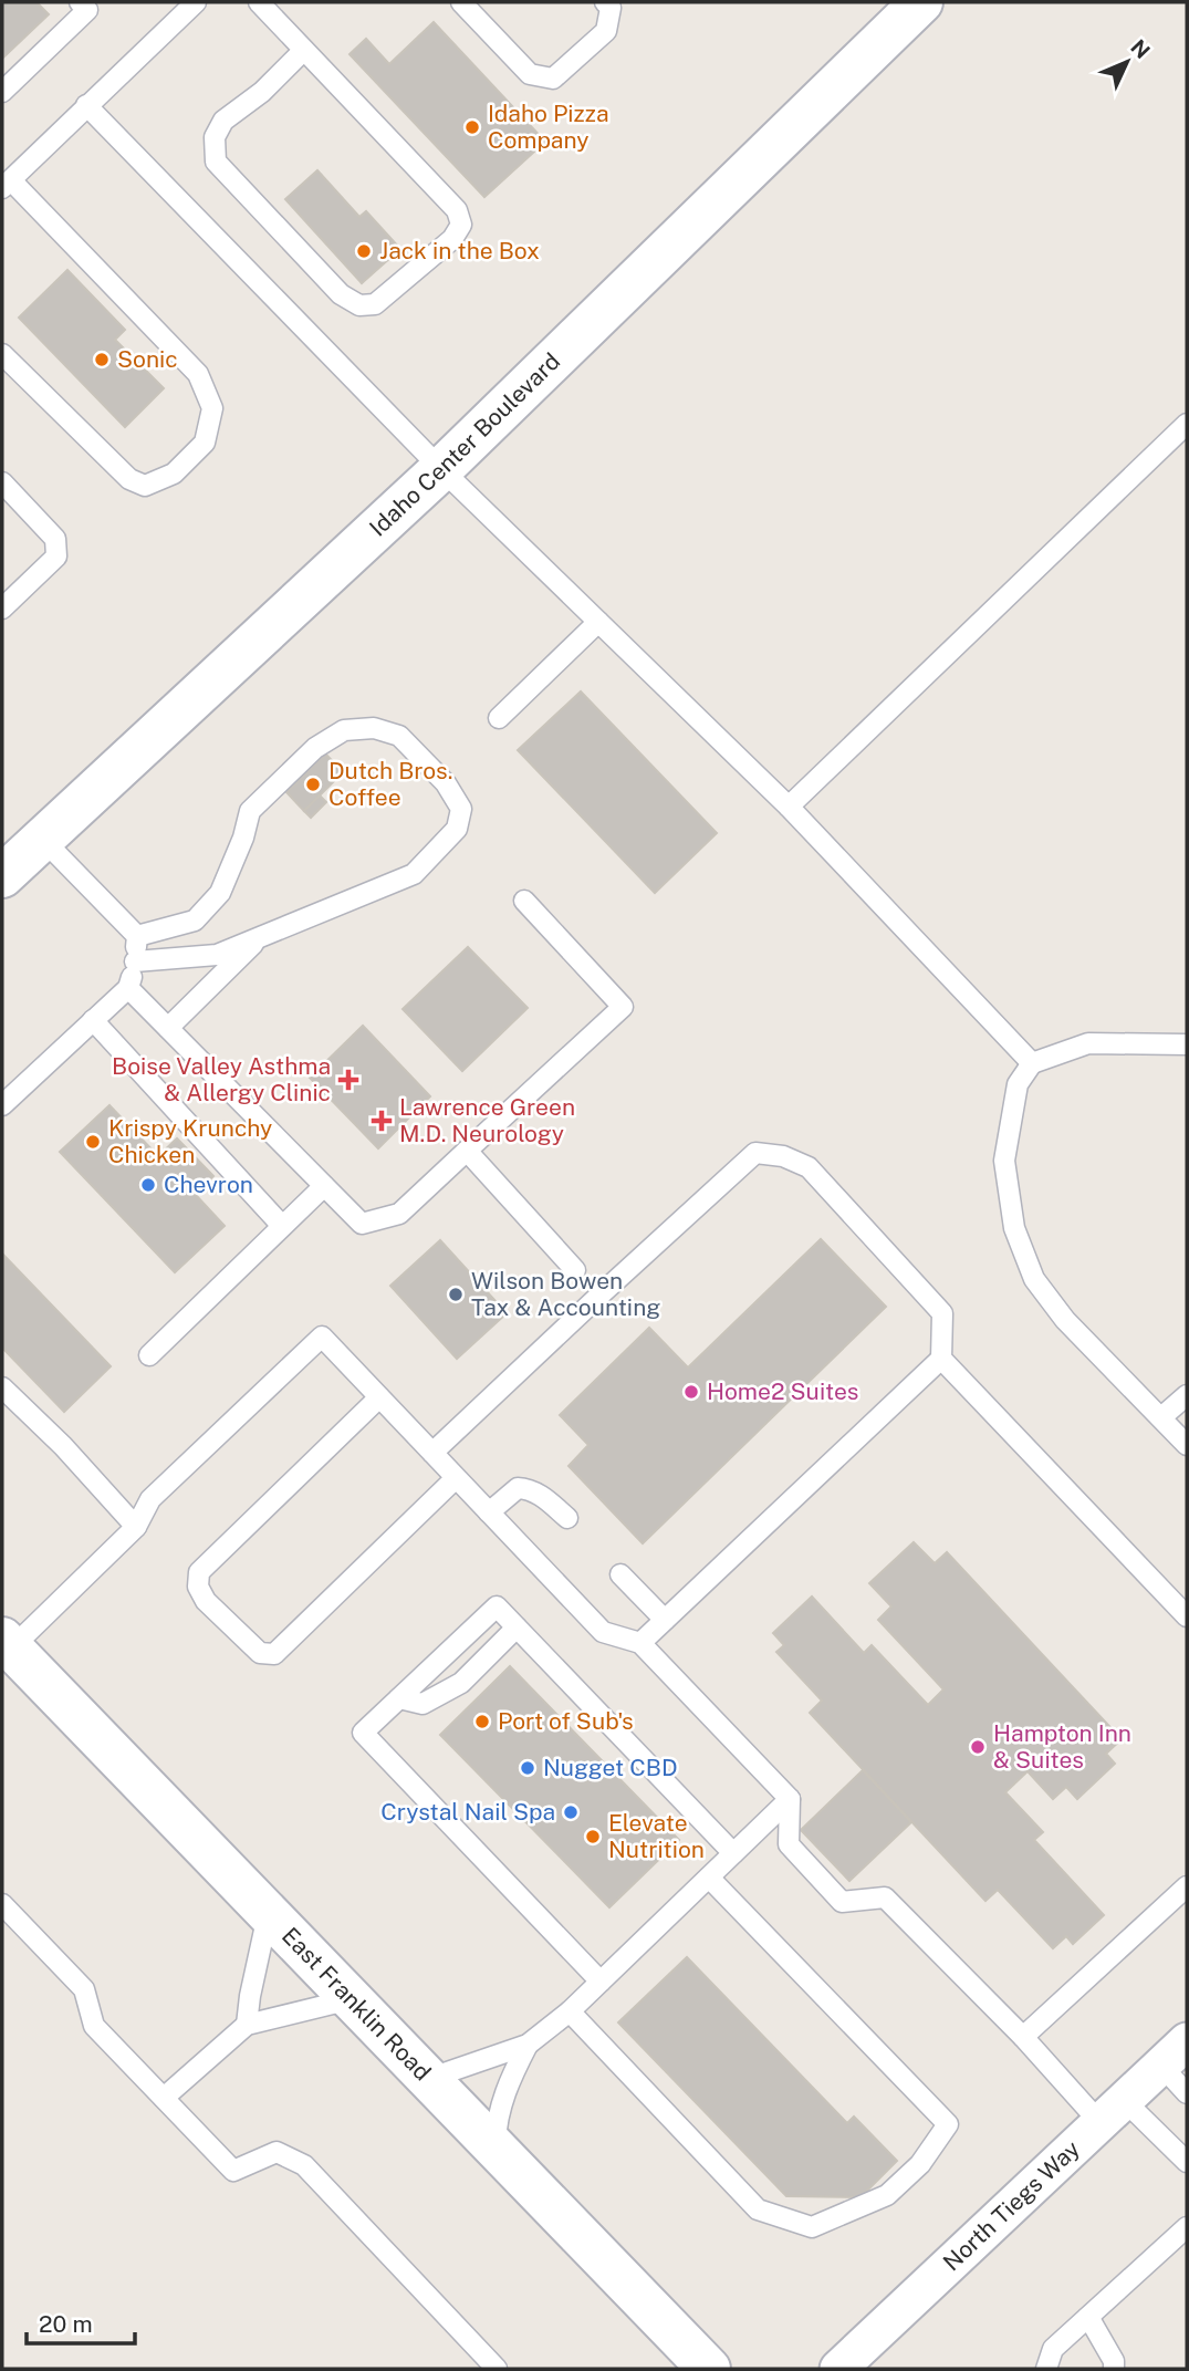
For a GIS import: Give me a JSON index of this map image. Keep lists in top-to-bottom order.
{
  "streets": {
    "main road": ["Idaho Center Boulevard", "East Franklin Road"],
    "street": ["North Tiegs Way"]
  },
  "places": {
    "other": [
      "Idaho Pizza Company",
      "Jack in the Box",
      "Sonic",
      "Dutch Bros. Coffee",
      "Krispy Krunchy Chicken",
      "Chevron",
      "Wilson Bowen Tax & Accounting",
      "Home2 Suites",
      "Port of Sub's",
      "Hampton Inn & Suites",
      "Nugget CBD",
      "Crystal Nail Spa",
      "Elevate Nutrition"
    ],
    "health": ["Boise Valley Asthma & Allergy Clinic", "Lawrence Green M.D. Neurology"]
  },
  "scale_bar": "20 m",
  "north": "top right"
}
